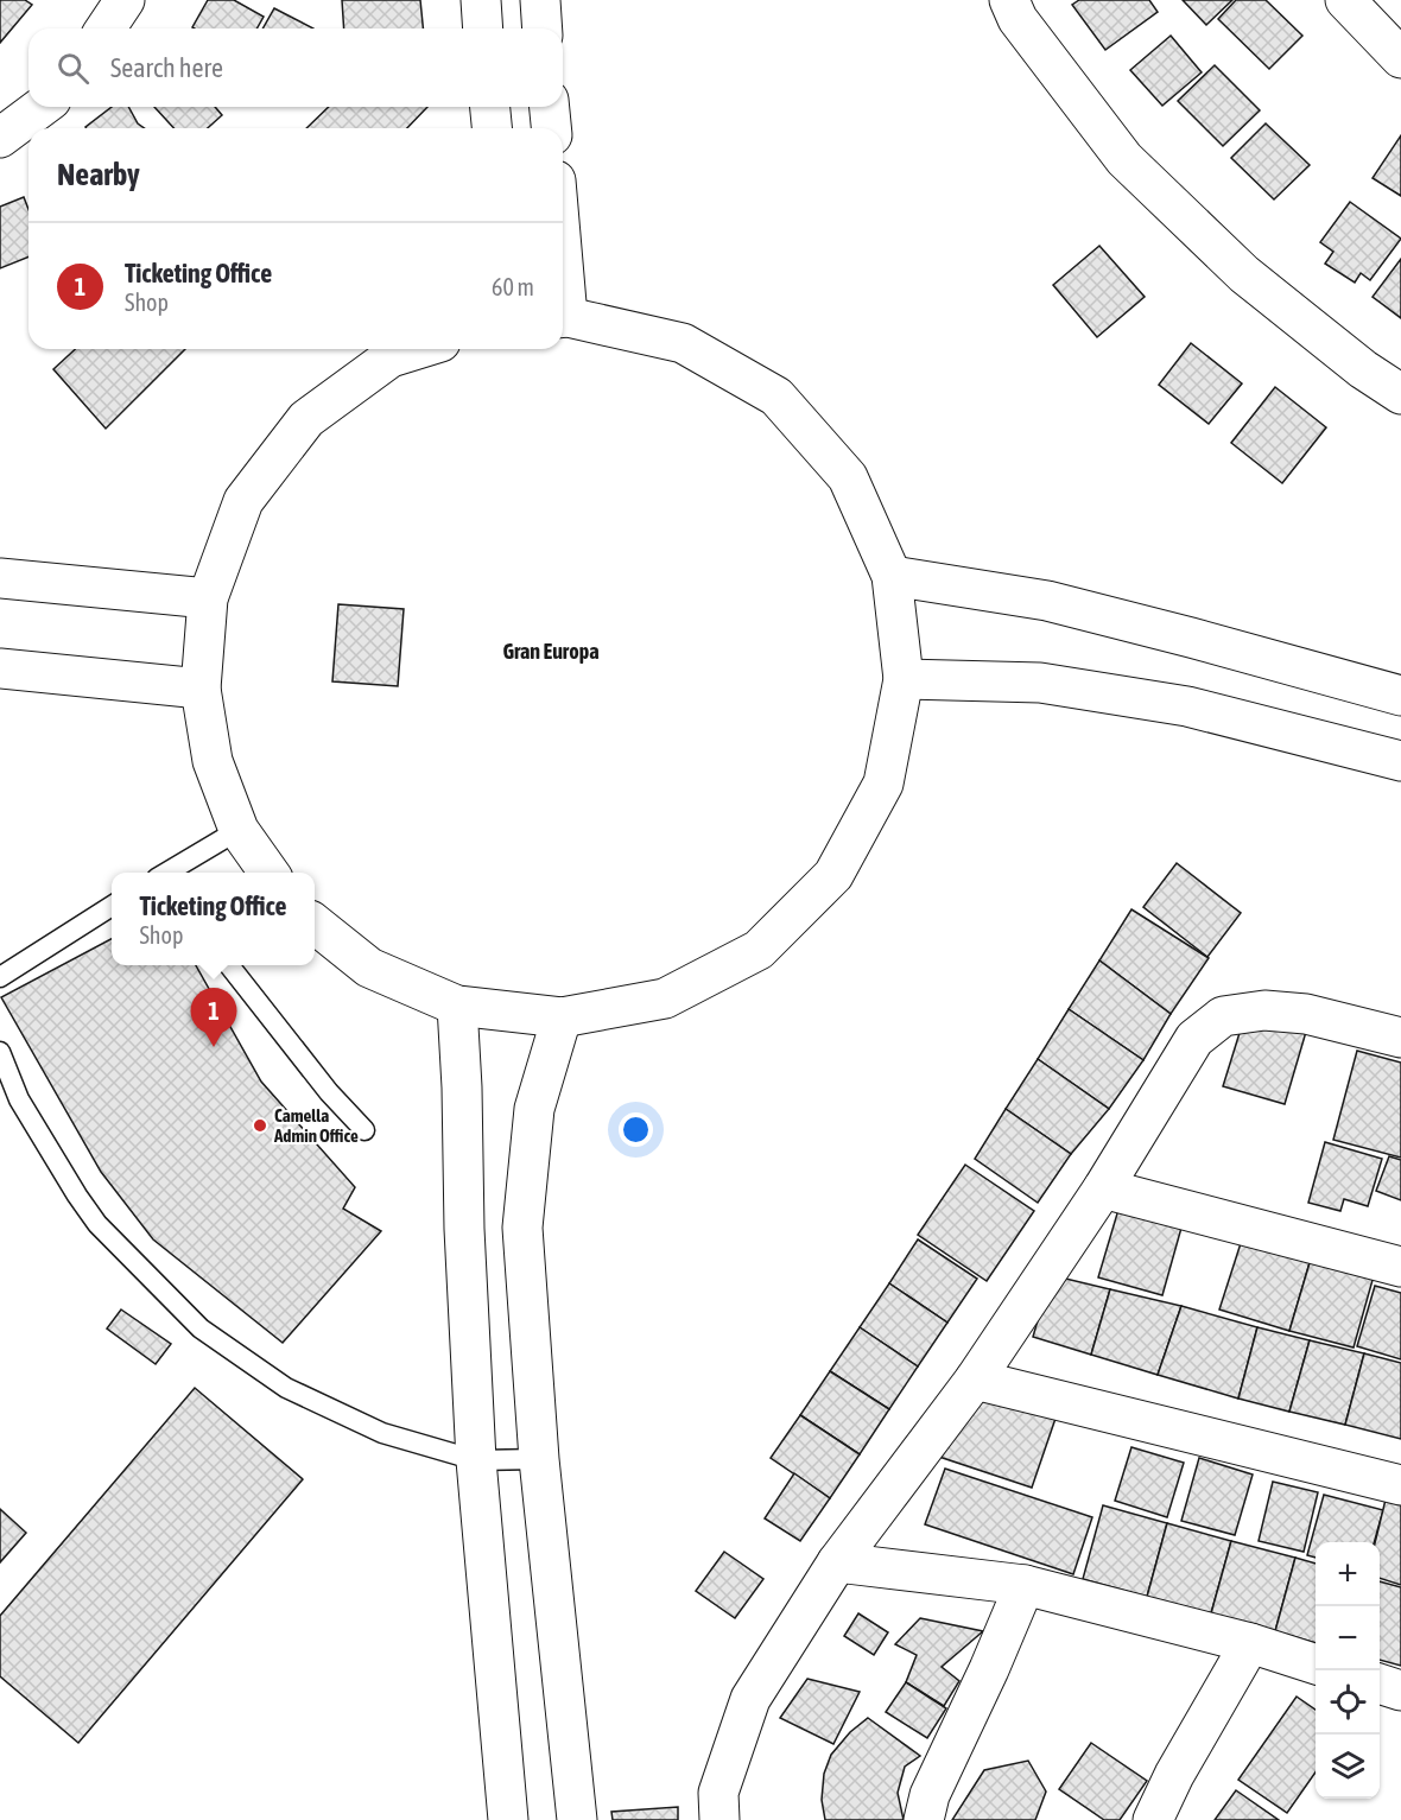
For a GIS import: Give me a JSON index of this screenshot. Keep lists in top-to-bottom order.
{
  "districts": ["Gran Europa"],
  "places": ["Camella Admin Office"],
  "page": {
    "search": "Search here",
    "heading": "Nearby",
    "list": [
      {
        "mark": "1",
        "name": "Ticketing Office",
        "note": "Shop",
        "value": "60 m"
      }
    ],
    "popup": ["Ticketing Office", "Shop"],
    "pins": "1",
    "map_buttons": ["+", "−"]
  }
}
